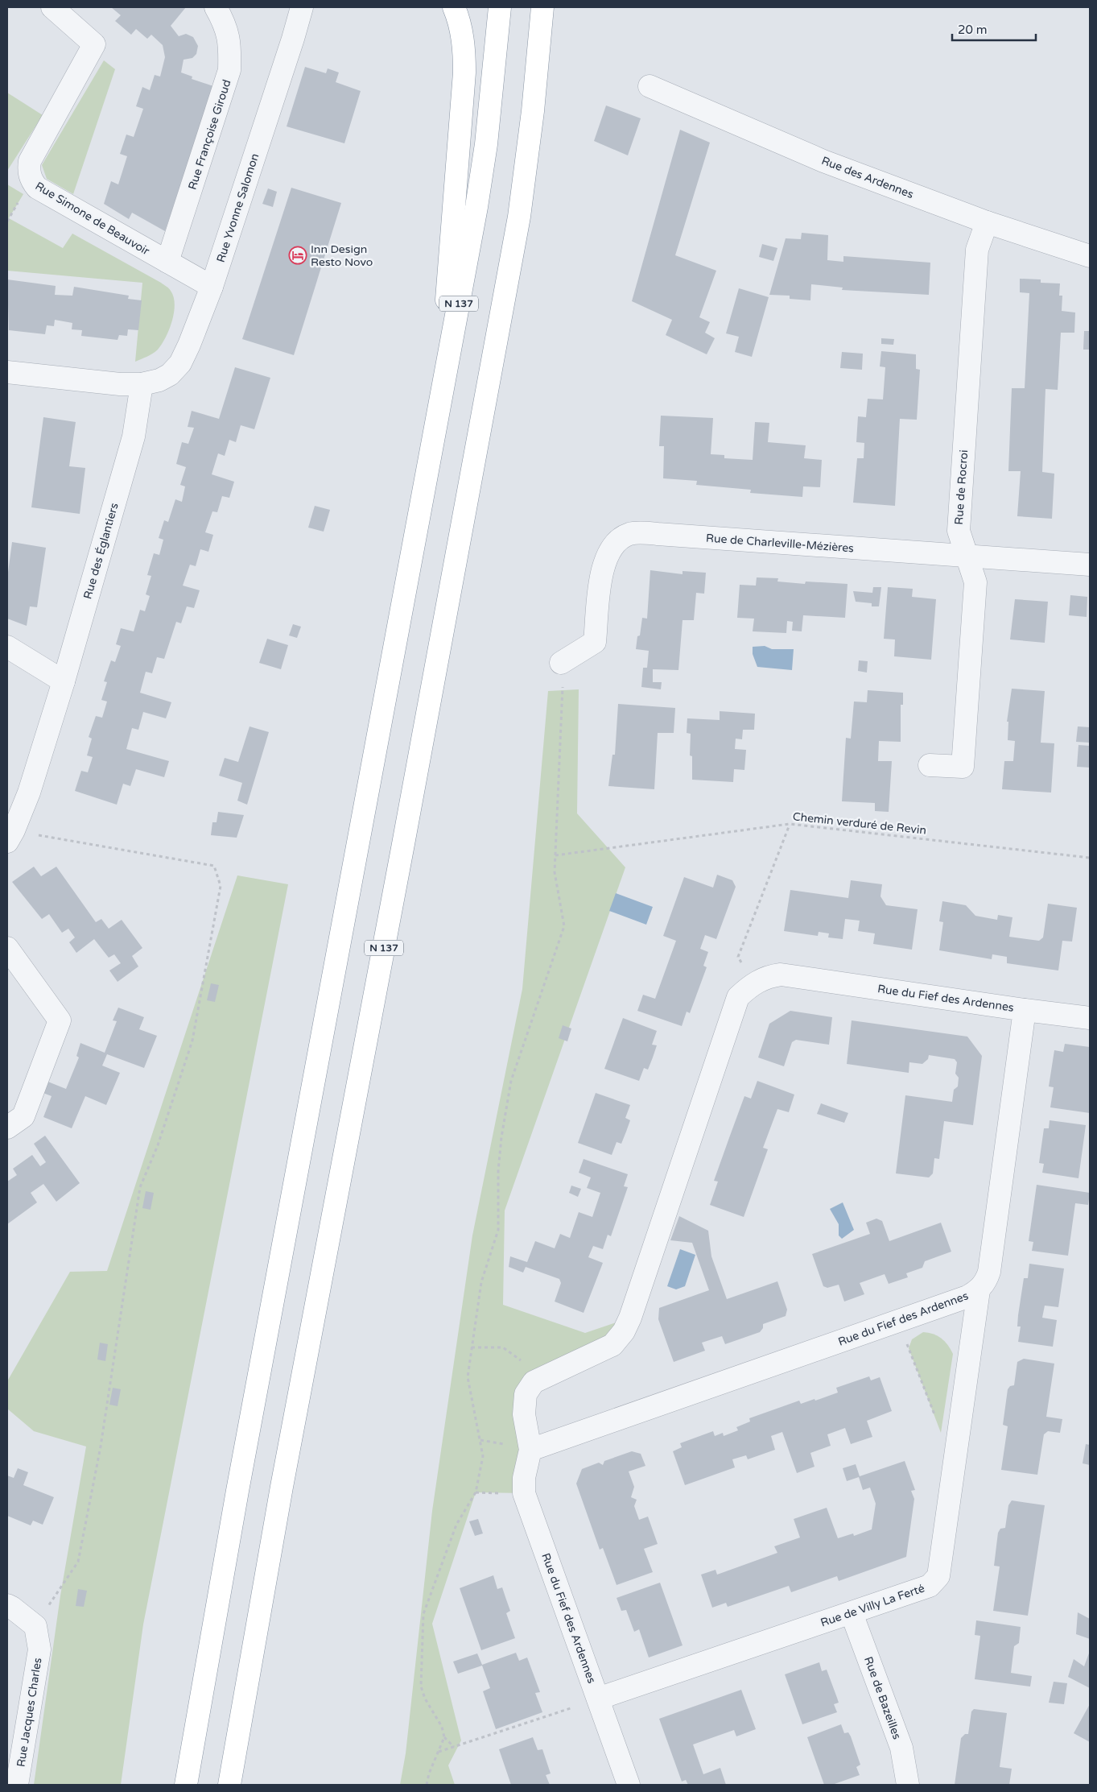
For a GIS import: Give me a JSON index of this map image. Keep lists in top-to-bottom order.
{
  "streets": {
    "highway": ["N 137"],
    "street": [
      "Rue Françoise Giroud",
      "Rue des Ardennes",
      "Rue Yvonne Salomon",
      "Rue Simone de Beauvoir",
      "Rue de Rocroi",
      "Rue de Charleville-Mézières",
      "Rue des Églantiers",
      "Rue du Fief des Ardennes",
      "Rue de Villy La Ferté",
      "Rue de Bazeilles",
      "Rue Jacques Charles"
    ],
    "path": ["Chemin verduré de Revin"]
  },
  "crossings": [
    ["Rue Françoise Giroud", "Rue Simone de Beauvoir"],
    ["Rue des Ardennes", "Rue de Rocroi"],
    ["Rue Yvonne Salomon", "Rue Simone de Beauvoir"],
    ["Rue Yvonne Salomon", "Rue des Églantiers"],
    ["Rue de Rocroi", "Rue de Charleville-Mézières"],
    ["Rue du Fief des Ardennes", "Rue de Villy La Ferté"],
    ["Rue de Villy La Ferté", "Rue de Bazeilles"]
  ],
  "places": {
    "hotel": ["Inn Design Resto Novo"]
  },
  "scale_bar": "20 m"
}
